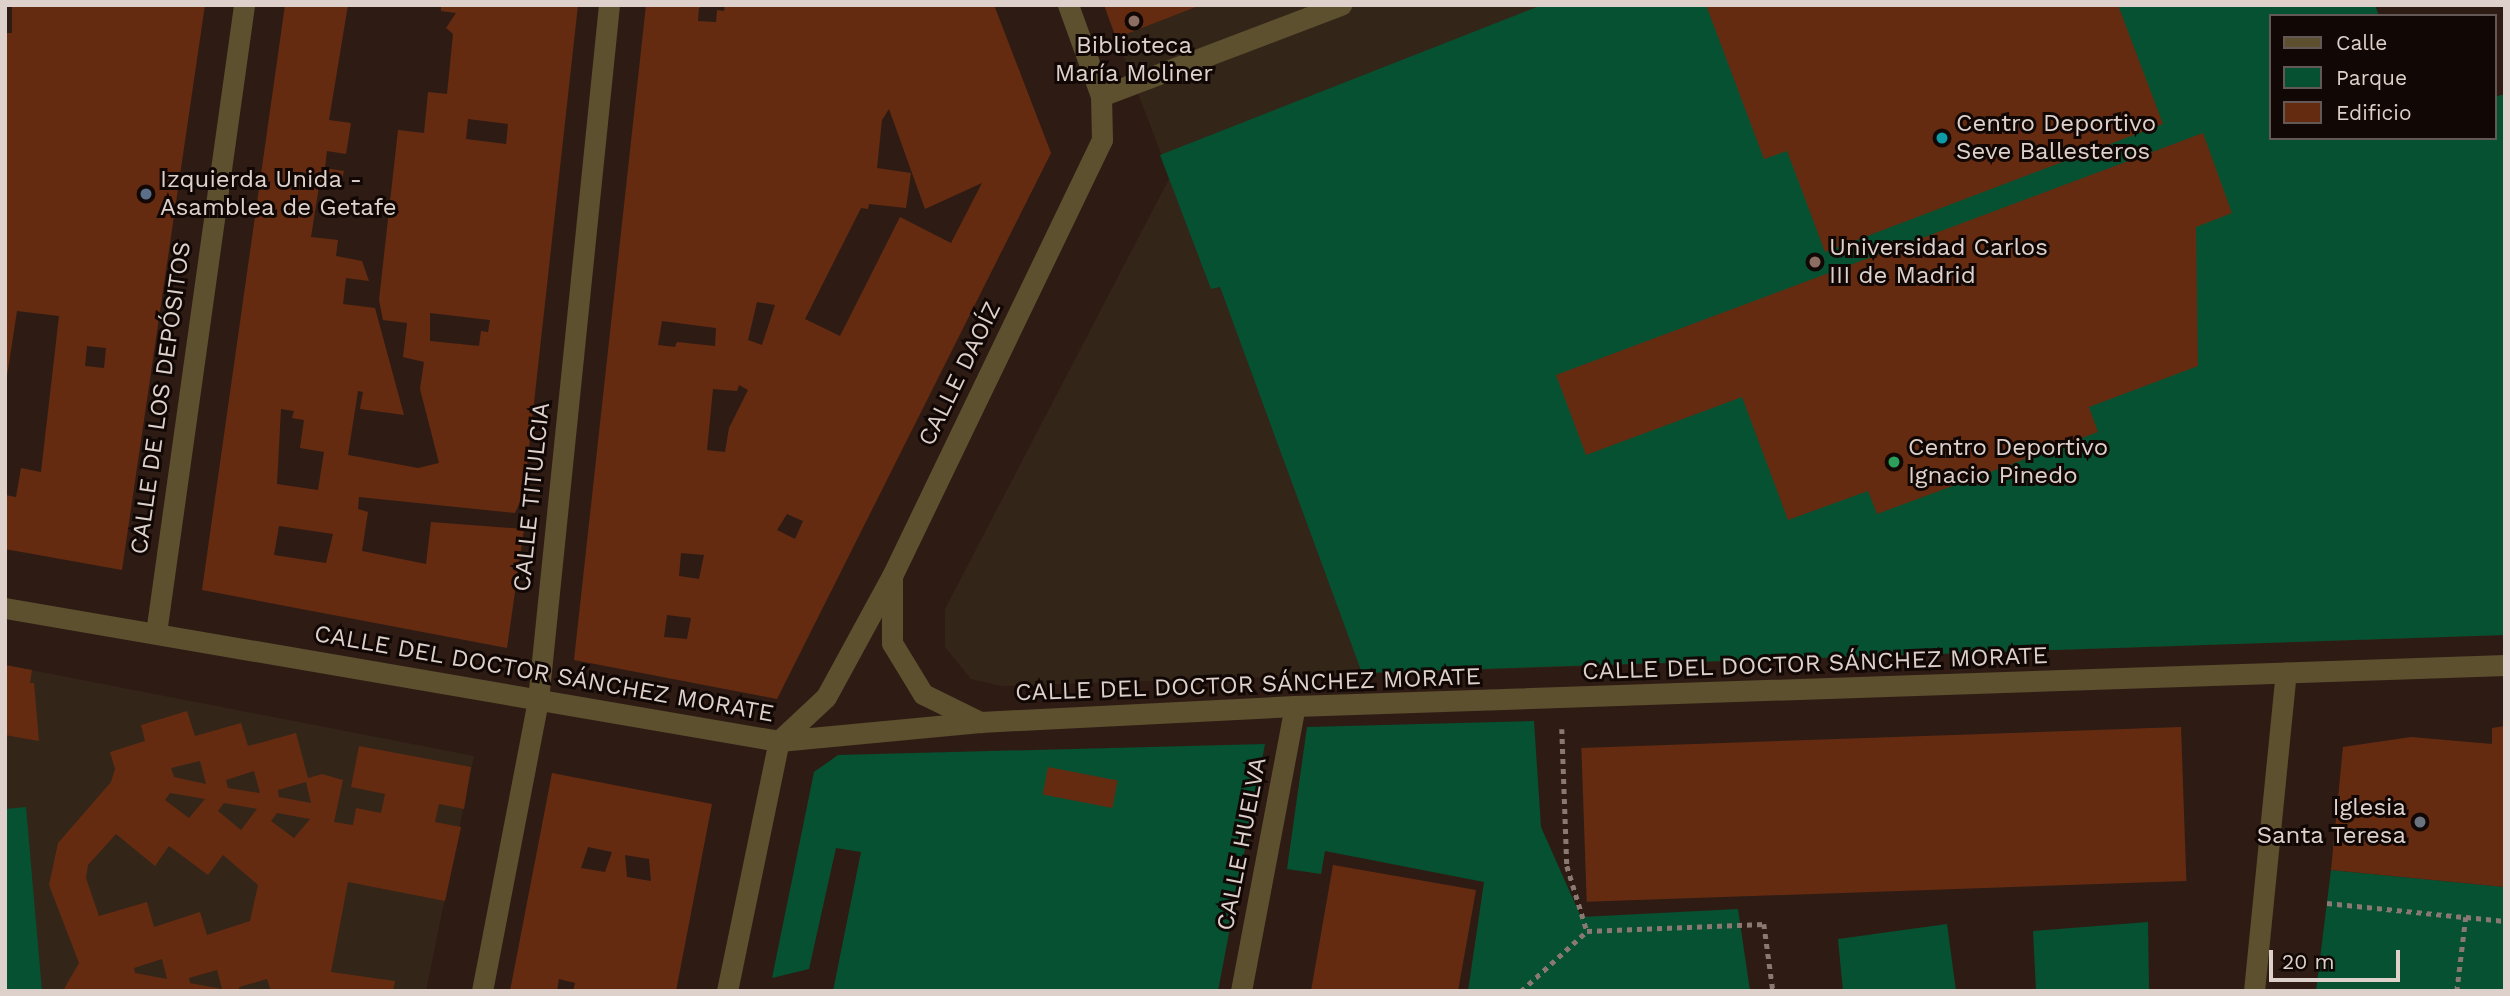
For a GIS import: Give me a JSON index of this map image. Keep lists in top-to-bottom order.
{
  "streets": {
    "street": [
      "CALLE DAOÍZ",
      "CALLE DE LOS DEPÓSITOS",
      "CALLE TITULCIA",
      "CALLE DEL DOCTOR SÁNCHEZ MORATE",
      "CALLE HUELVA"
    ]
  },
  "crossings": [
    ["CALLE DAOÍZ", "CALLE DEL DOCTOR SÁNCHEZ MORATE"],
    ["CALLE DE LOS DEPÓSITOS", "CALLE DEL DOCTOR SÁNCHEZ MORATE"],
    ["CALLE TITULCIA", "CALLE DEL DOCTOR SÁNCHEZ MORATE"],
    ["CALLE DEL DOCTOR SÁNCHEZ MORATE", "CALLE HUELVA"]
  ],
  "places": [
    "Biblioteca María Moliner",
    "Centro Deportivo Seve Ballesteros",
    "Izquierda Unida - Asamblea de Getafe",
    "Universidad Carlos III de Madrid",
    "Centro Deportivo Ignacio Pinedo",
    "Iglesia Santa Teresa"
  ],
  "legend": ["Calle", "Parque", "Edificio"],
  "scale_bar": "20 m"
}
